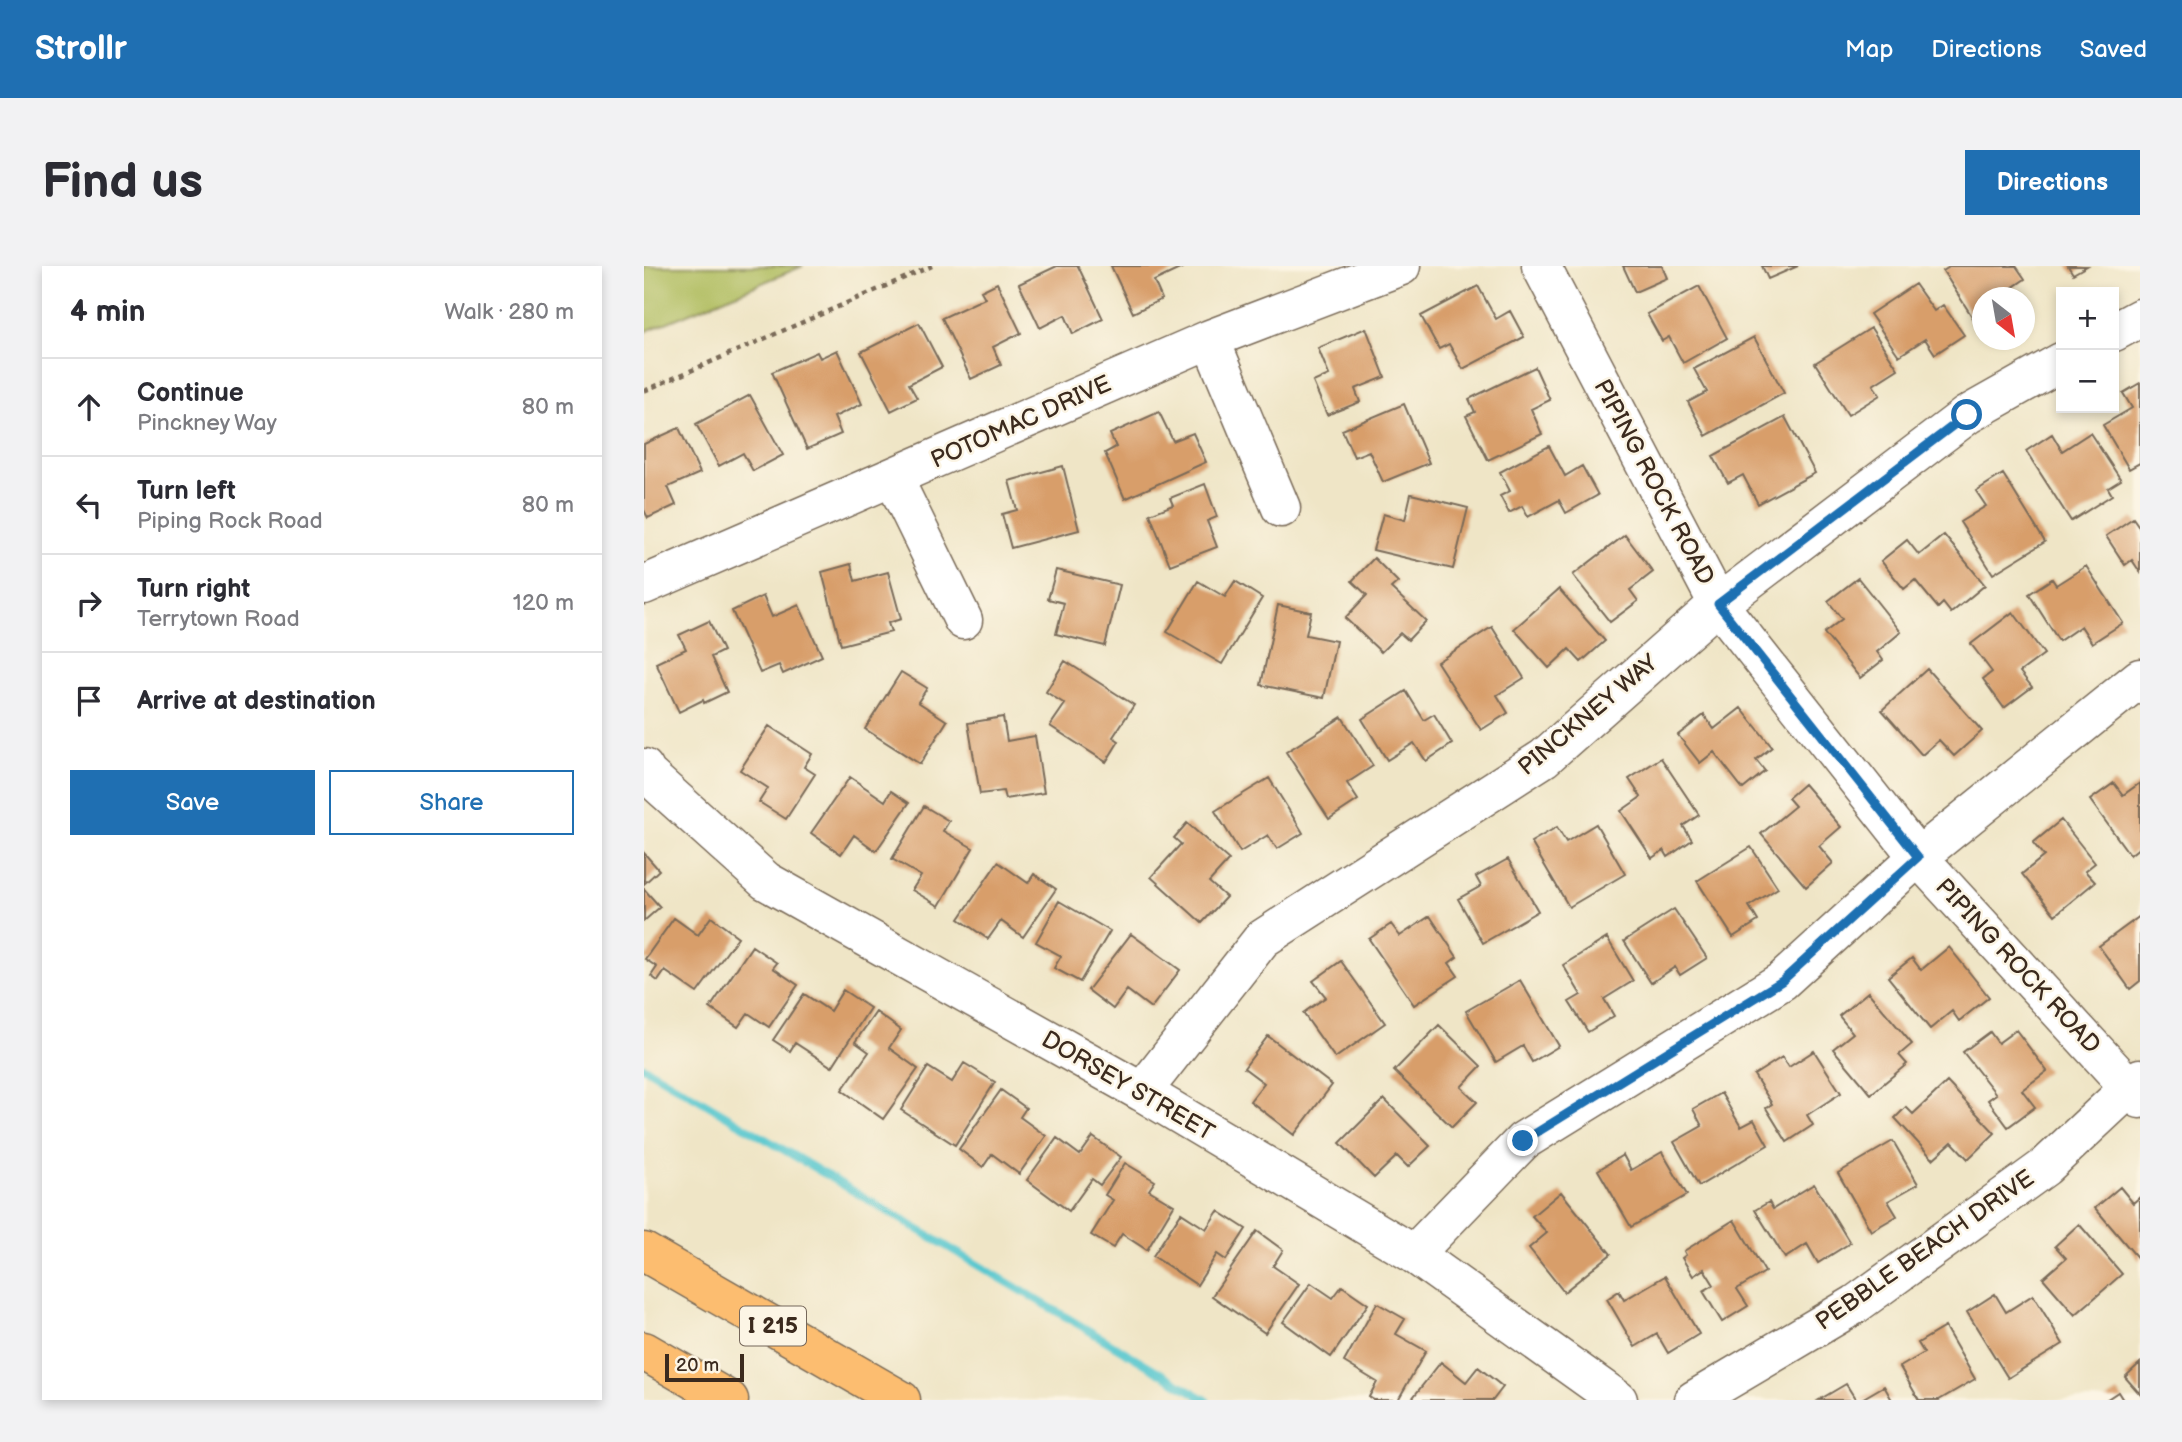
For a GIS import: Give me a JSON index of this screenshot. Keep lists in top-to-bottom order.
{
  "streets": {
    "highway": ["I 215"],
    "street": [
      "POTOMAC DRIVE",
      "PIPING ROCK ROAD",
      "PINCKNEY WAY",
      "DORSEY STREET",
      "PEBBLE BEACH DRIVE"
    ]
  },
  "crossings": [
    ["PIPING ROCK ROAD", "PINCKNEY WAY"],
    ["PIPING ROCK ROAD", "PEBBLE BEACH DRIVE"],
    ["PINCKNEY WAY", "DORSEY STREET"]
  ],
  "scale_bar": "20 m",
  "north": "bottom right",
  "page": {
    "header": "Strollr",
    "nav": ["Map", "Directions", "Saved"],
    "buttons": [
      "Directions",
      ["Save", "Share"]
    ],
    "title": "Find us",
    "heading": ["4 min", "Walk · 280 m"],
    "map_buttons": ["+", "−"],
    "list": [
      ["Continue", "Pinckney Way", "80 m"],
      ["Turn left", "Piping Rock Road", "80 m"],
      ["Turn right", "Terrytown Road", "120 m"],
      "Arrive at destination"
    ],
    "scale": "20 m"
  }
}
